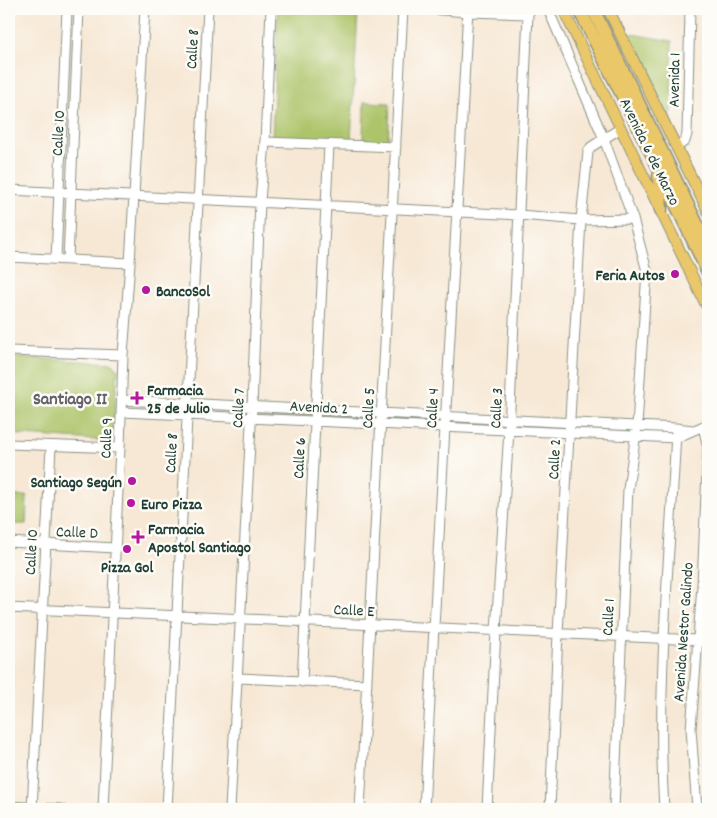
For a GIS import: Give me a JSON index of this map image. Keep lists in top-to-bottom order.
{
  "streets": {
    "highway": ["Avenida 6 de Marzo"],
    "street": [
      "Calle 8",
      "Avenida 1",
      "Calle 10",
      "Avenida 2",
      "Calle 7",
      "Calle 5",
      "Calle 4",
      "Calle 3",
      "Calle 9",
      "Calle 6",
      "Calle 2",
      "Calle D",
      "Calle E",
      "Calle 1",
      "Avenida Nestor Galindo"
    ]
  },
  "crossings": [
    ["Calle 8", "Avenida 2"],
    ["Calle 8", "Calle E"],
    ["Avenida 1", "Avenida 6 de Marzo"],
    ["Calle 10", "Calle D"],
    ["Calle 10", "Calle E"],
    ["Avenida 6 de Marzo", "Calle 2"],
    ["Avenida 2", "Calle 7"],
    ["Avenida 2", "Calle 5"],
    ["Avenida 2", "Calle 4"],
    ["Avenida 2", "Calle 3"],
    ["Avenida 2", "Calle 9"],
    ["Avenida 2", "Calle 6"],
    ["Avenida 2", "Calle 2"],
    ["Avenida 2", "Calle 1"],
    ["Avenida 2", "Avenida Nestor Galindo"],
    ["Calle 7", "Calle E"],
    ["Calle 5", "Calle E"],
    ["Calle 4", "Calle E"],
    ["Calle 3", "Calle E"],
    ["Calle 9", "Calle D"],
    ["Calle 9", "Calle E"],
    ["Calle 6", "Calle E"],
    ["Calle 2", "Calle E"],
    ["Calle 2", "Calle 1"],
    ["Calle E", "Calle 1"],
    ["Calle E", "Avenida Nestor Galindo"]
  ],
  "districts": ["Santiago II"],
  "places": {
    "other": [
      "Feria Autos",
      "BancoSol",
      "Santiago Según",
      "Euro Pizza",
      "Pizza Gol"
    ],
    "health": ["Farmacia 25 de Julio", "Farmacia Apostol Santiago"]
  }
}
